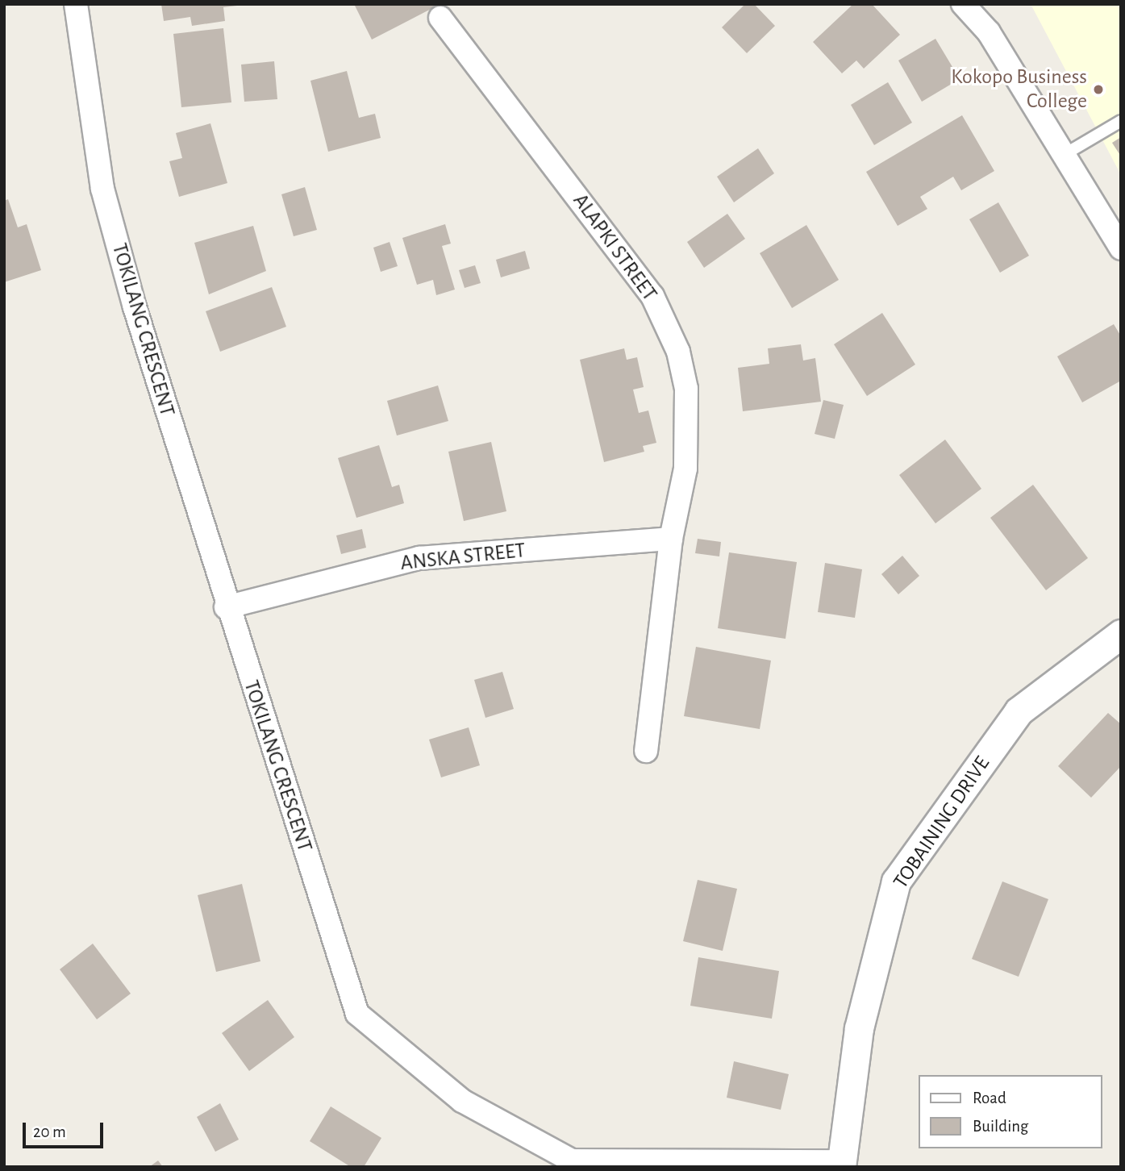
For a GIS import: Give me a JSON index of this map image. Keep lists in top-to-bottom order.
{
  "streets": {
    "street": [
      "ALAPKI STREET",
      "TOKILANG CRESCENT",
      "ANSKA STREET",
      "TOBAINING DRIVE"
    ]
  },
  "crossings": [
    ["ALAPKI STREET", "ANSKA STREET"],
    ["TOKILANG CRESCENT", "ANSKA STREET"],
    ["TOKILANG CRESCENT", "TOBAINING DRIVE"]
  ],
  "places": ["Kokopo Business College"],
  "legend": ["Road", "Building"],
  "scale_bar": "20 m"
}
